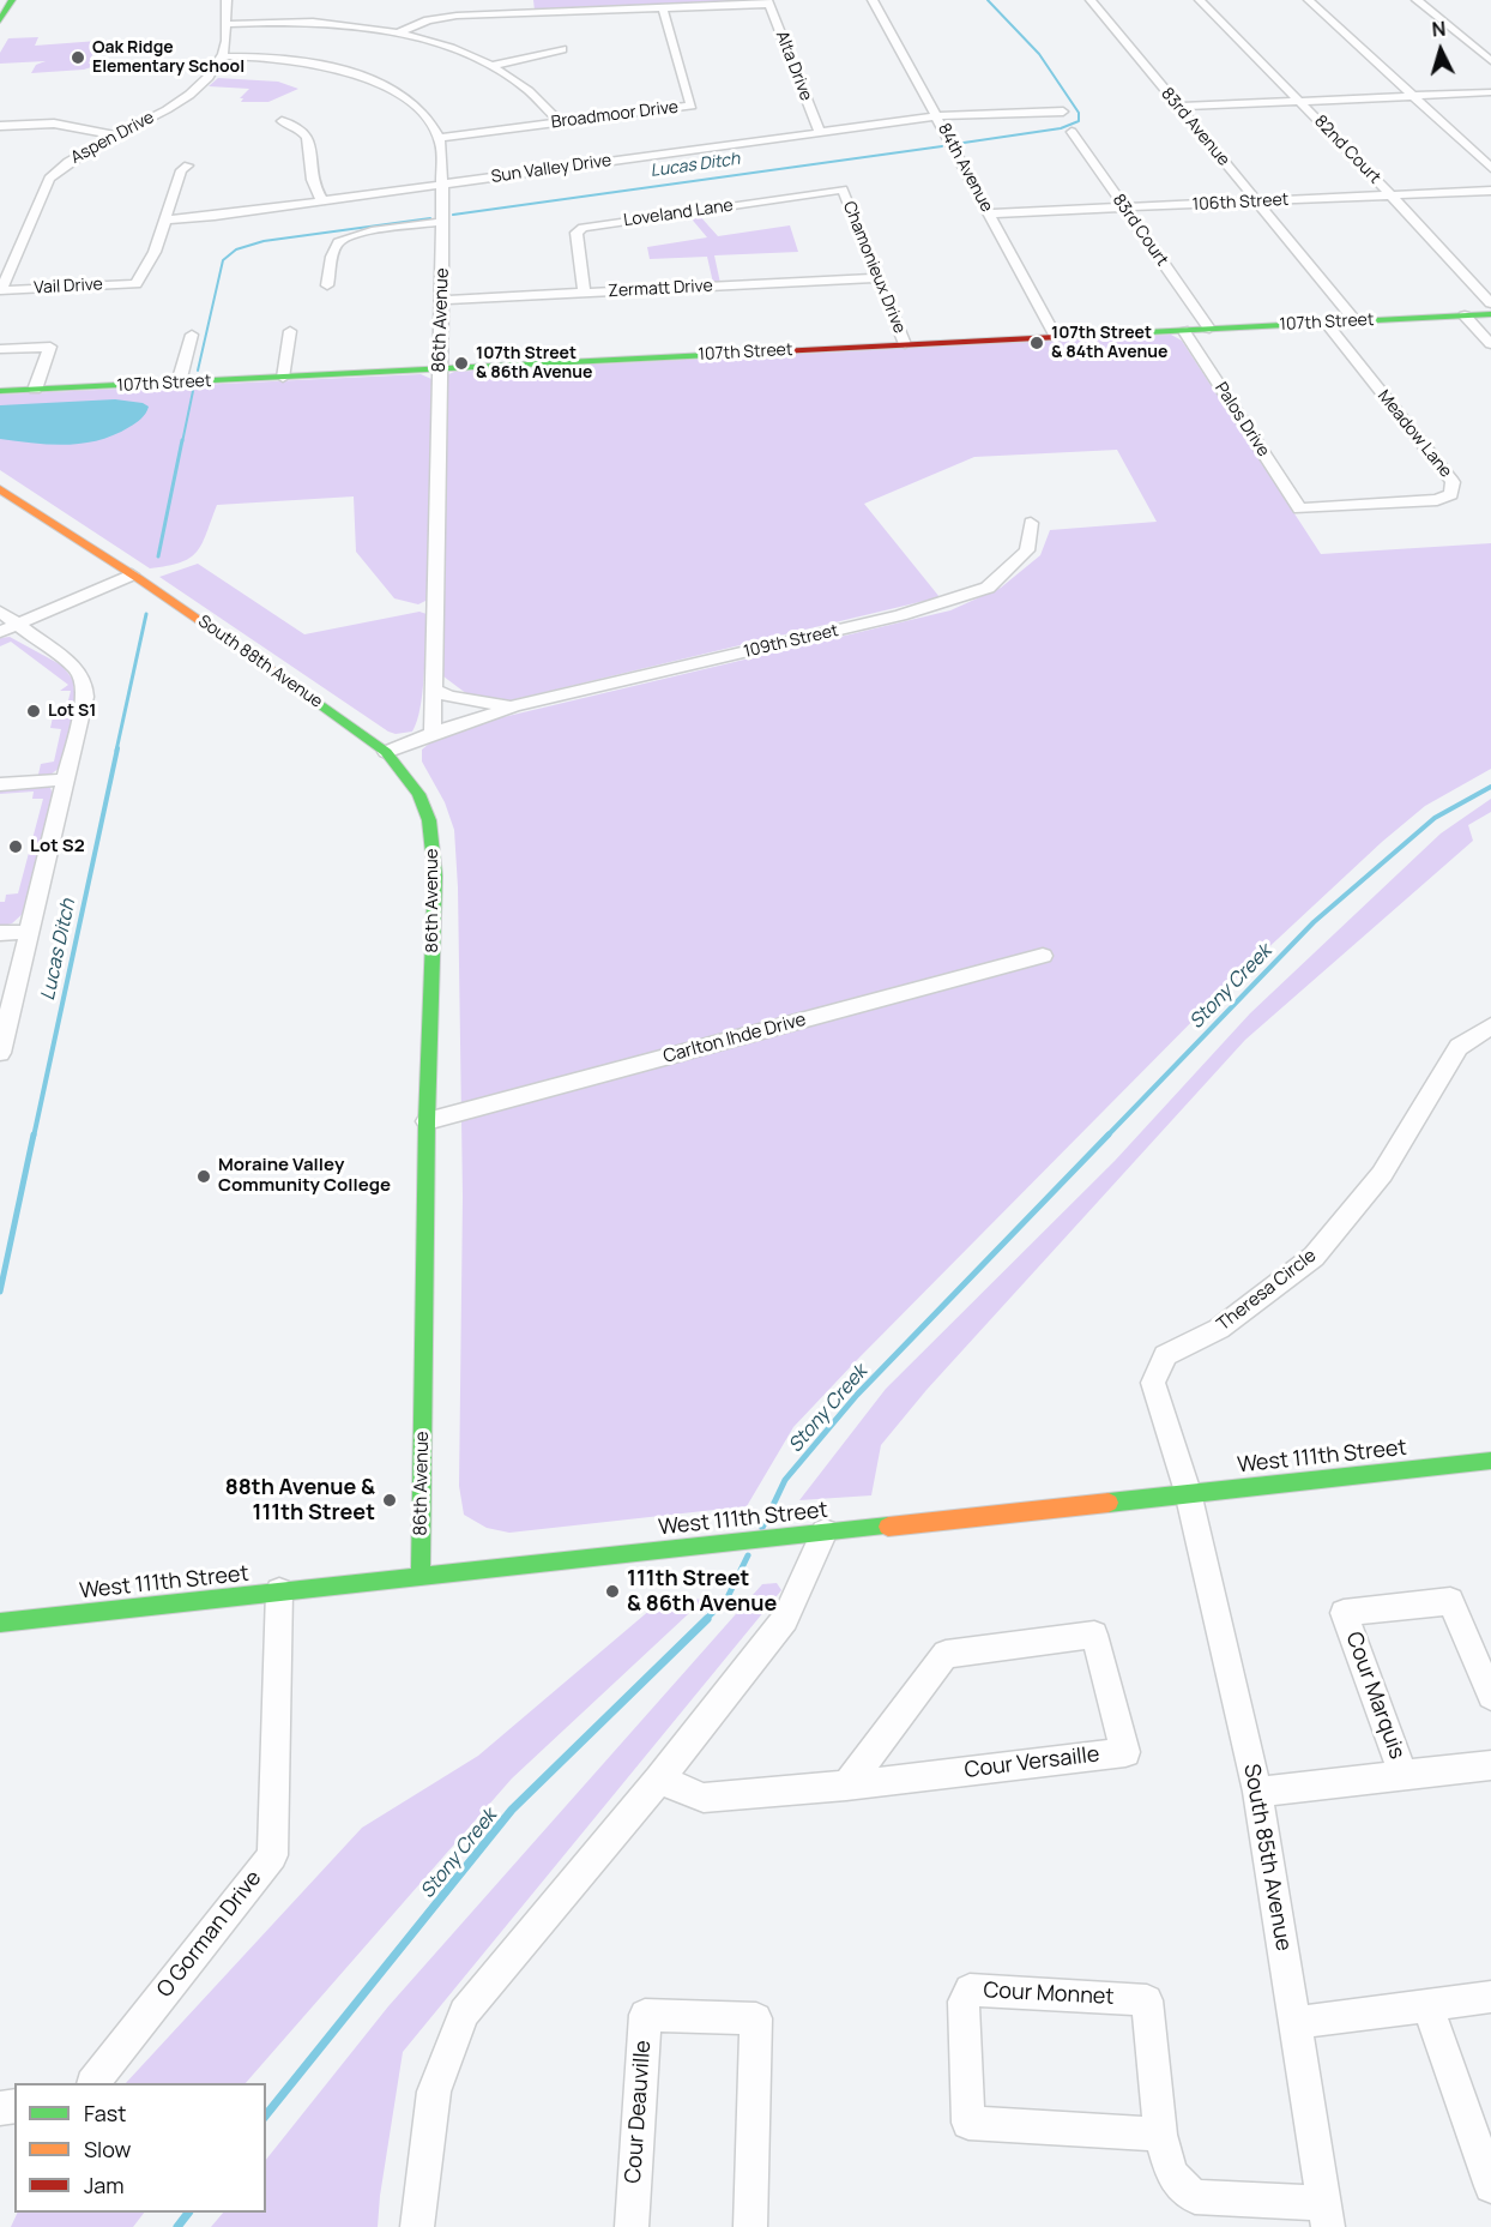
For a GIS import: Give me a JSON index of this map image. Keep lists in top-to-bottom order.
{
  "streets": {
    "street": [
      "Alta Drive",
      "Broadmoor Drive",
      "83rd Avenue",
      "Aspen Drive",
      "82nd Court",
      "84th Avenue",
      "Sun Valley Drive",
      "106th Street",
      "Loveland Lane",
      "83rd Court",
      "Chamonieux Drive",
      "Vail Drive",
      "Zermatt Drive",
      "86th Avenue",
      "107th Street",
      "Palos Drive",
      "Meadow Lane",
      "109th Street",
      "South 88th Avenue",
      "Carlton Ihde Drive",
      "Theresa Circle",
      "West 111th Street",
      "Cour Marquis",
      "Cour Versaille",
      "South 85th Avenue",
      "O Gorman Drive",
      "Cour Monnet",
      "Cour Deauville"
    ]
  },
  "crossings": [
    ["Alta Drive", "Sun Valley Drive"],
    ["Broadmoor Drive", "86th Avenue"],
    ["83rd Avenue", "106th Street"],
    ["83rd Avenue", "107th Street"],
    ["Aspen Drive", "Vail Drive"],
    ["82nd Court", "106th Street"],
    ["84th Avenue", "Sun Valley Drive"],
    ["84th Avenue", "106th Street"],
    ["84th Avenue", "107th Street"],
    ["Sun Valley Drive", "Vail Drive"],
    ["Sun Valley Drive", "86th Avenue"],
    ["106th Street", "83rd Court"],
    ["Loveland Lane", "Chamonieux Drive"],
    ["Loveland Lane", "Zermatt Drive"],
    ["83rd Court", "107th Street"],
    ["Chamonieux Drive", "Zermatt Drive"],
    ["Chamonieux Drive", "107th Street"],
    ["Zermatt Drive", "86th Avenue"],
    ["86th Avenue", "107th Street"],
    ["86th Avenue", "109th Street"],
    ["86th Avenue", "South 88th Avenue"],
    ["86th Avenue", "Carlton Ihde Drive"],
    ["86th Avenue", "West 111th Street"],
    ["107th Street", "Palos Drive"],
    ["107th Street", "Meadow Lane"],
    ["Palos Drive", "Meadow Lane"],
    ["Theresa Circle", "West 111th Street"],
    ["Theresa Circle", "South 85th Avenue"],
    ["West 111th Street", "South 85th Avenue"],
    ["West 111th Street", "O Gorman Drive"],
    ["Cour Marquis", "South 85th Avenue"],
    ["South 85th Avenue", "Cour Monnet"]
  ],
  "water": ["Lucas Ditch", "Stony Creek"],
  "places": [
    "Oak Ridge Elementary School",
    "107th Street & 84th Avenue",
    "107th Street & 86th Avenue",
    "Lot S1",
    "Lot S2",
    "Moraine Valley Community College",
    "88th Avenue & 111th Street",
    "111th Street & 86th Avenue"
  ],
  "legend": ["Fast", "Slow", "Jam"],
  "north": "top"
}
